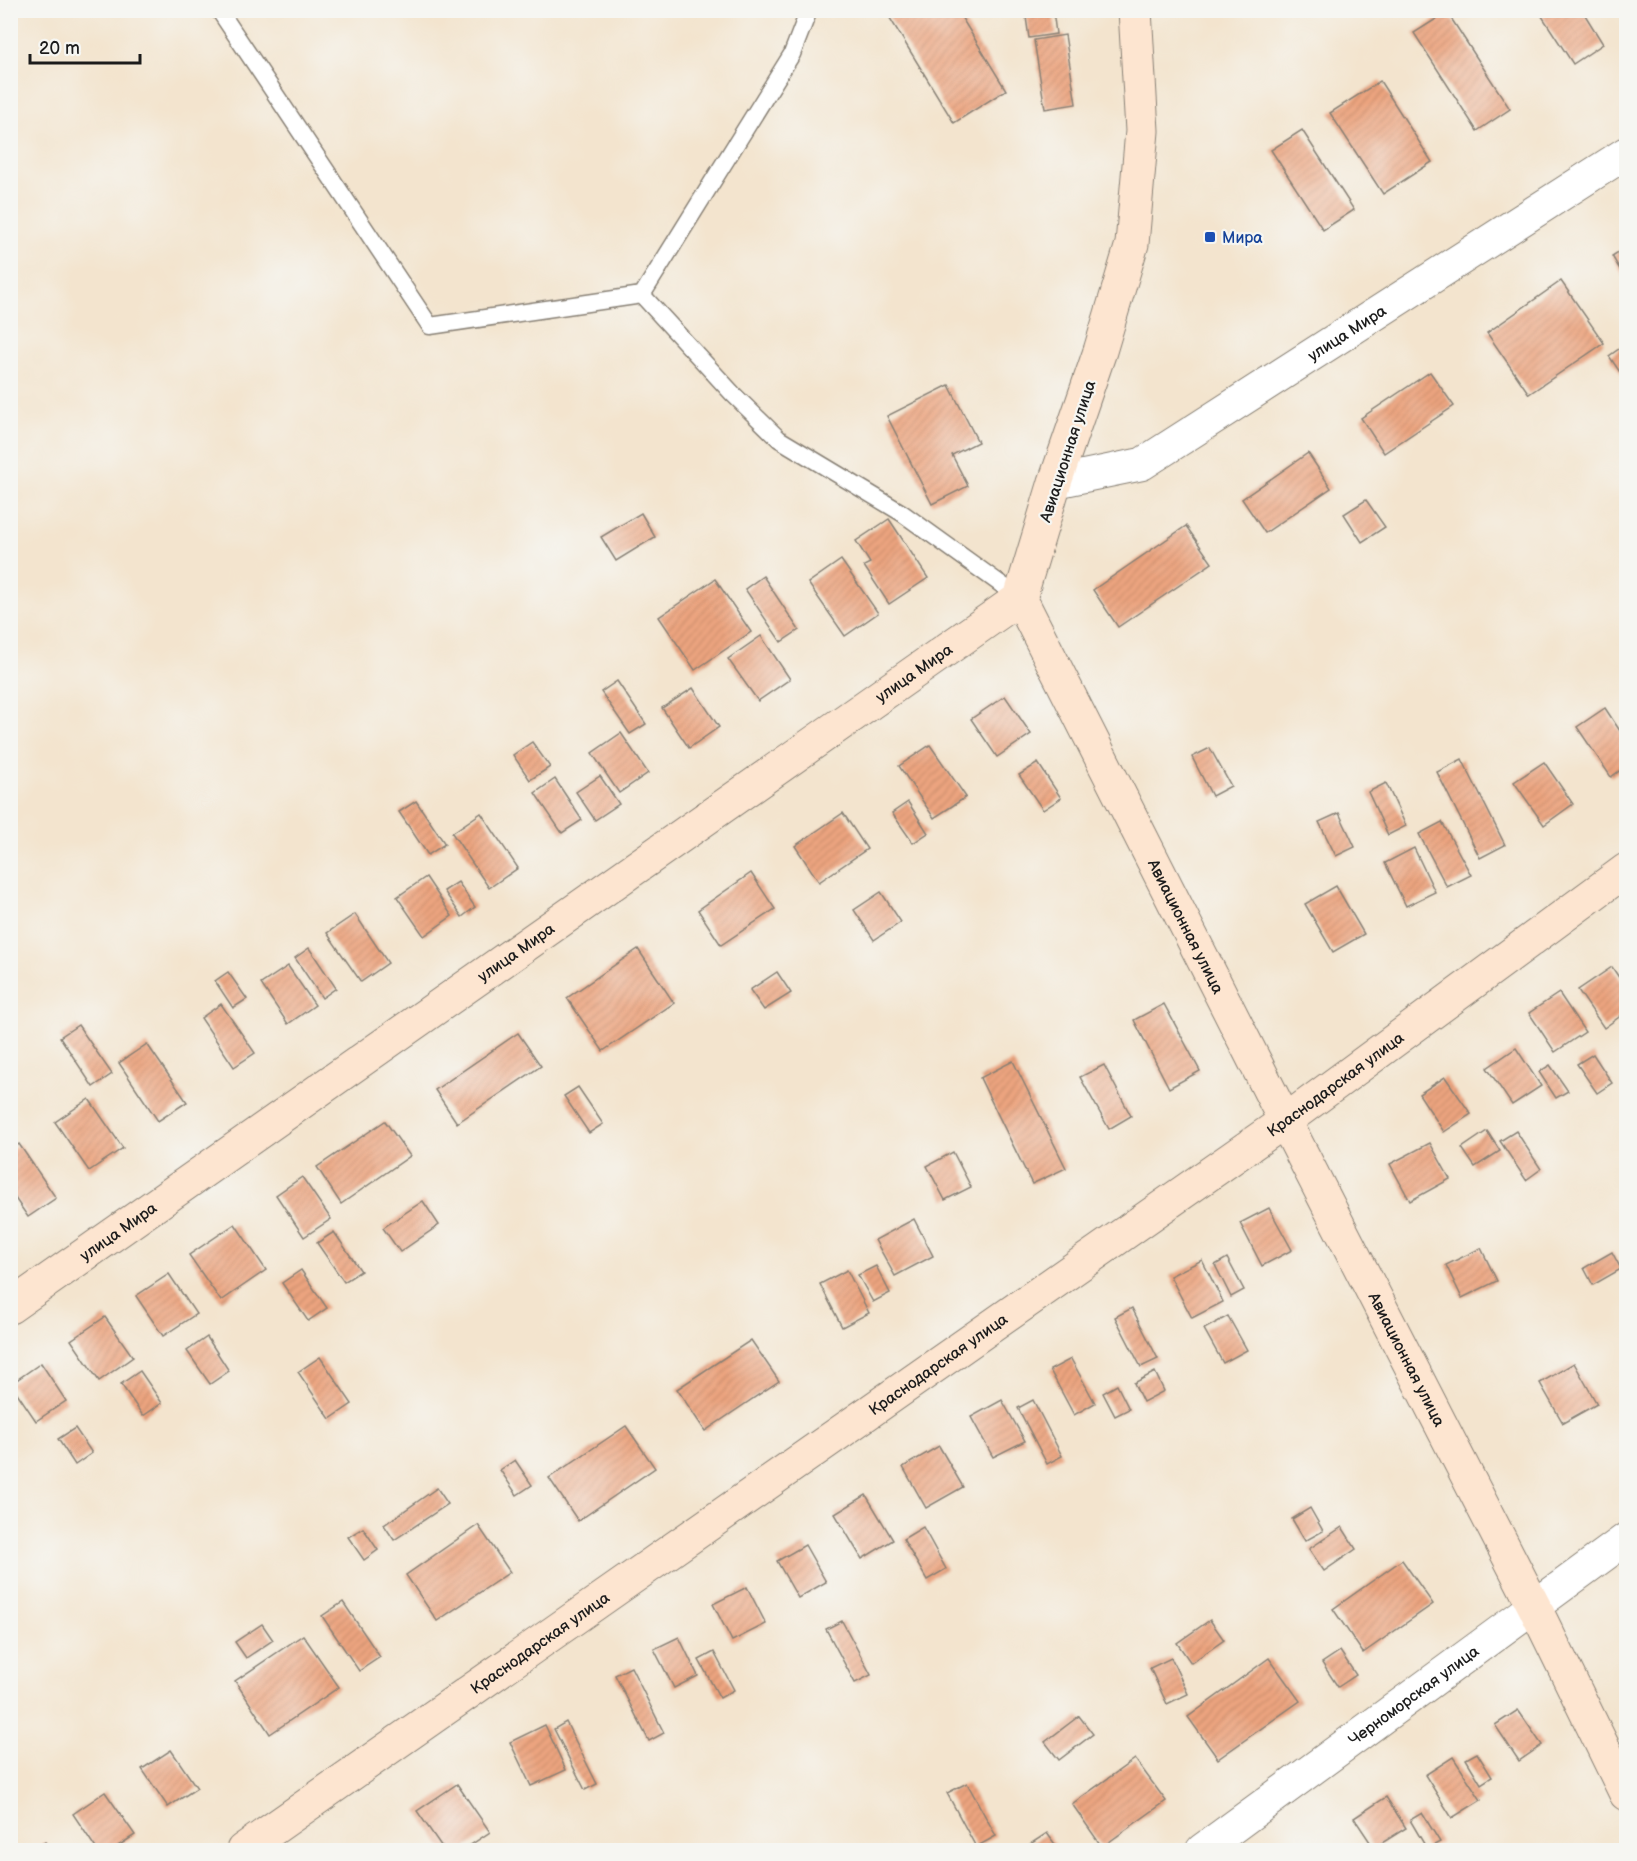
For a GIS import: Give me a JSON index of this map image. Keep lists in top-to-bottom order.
{
  "streets": {
    "main road": ["улица Мира", "Авиационная улица", "Краснодарская улица"],
    "street": ["Черноморская улица"]
  },
  "crossings": [
    ["улица Мира", "Авиационная улица"],
    ["Авиационная улица", "Краснодарская улица"],
    ["Авиационная улица", "Черноморская улица"]
  ],
  "places": {
    "transit": ["Мира"]
  },
  "scale_bar": "20 m"
}
